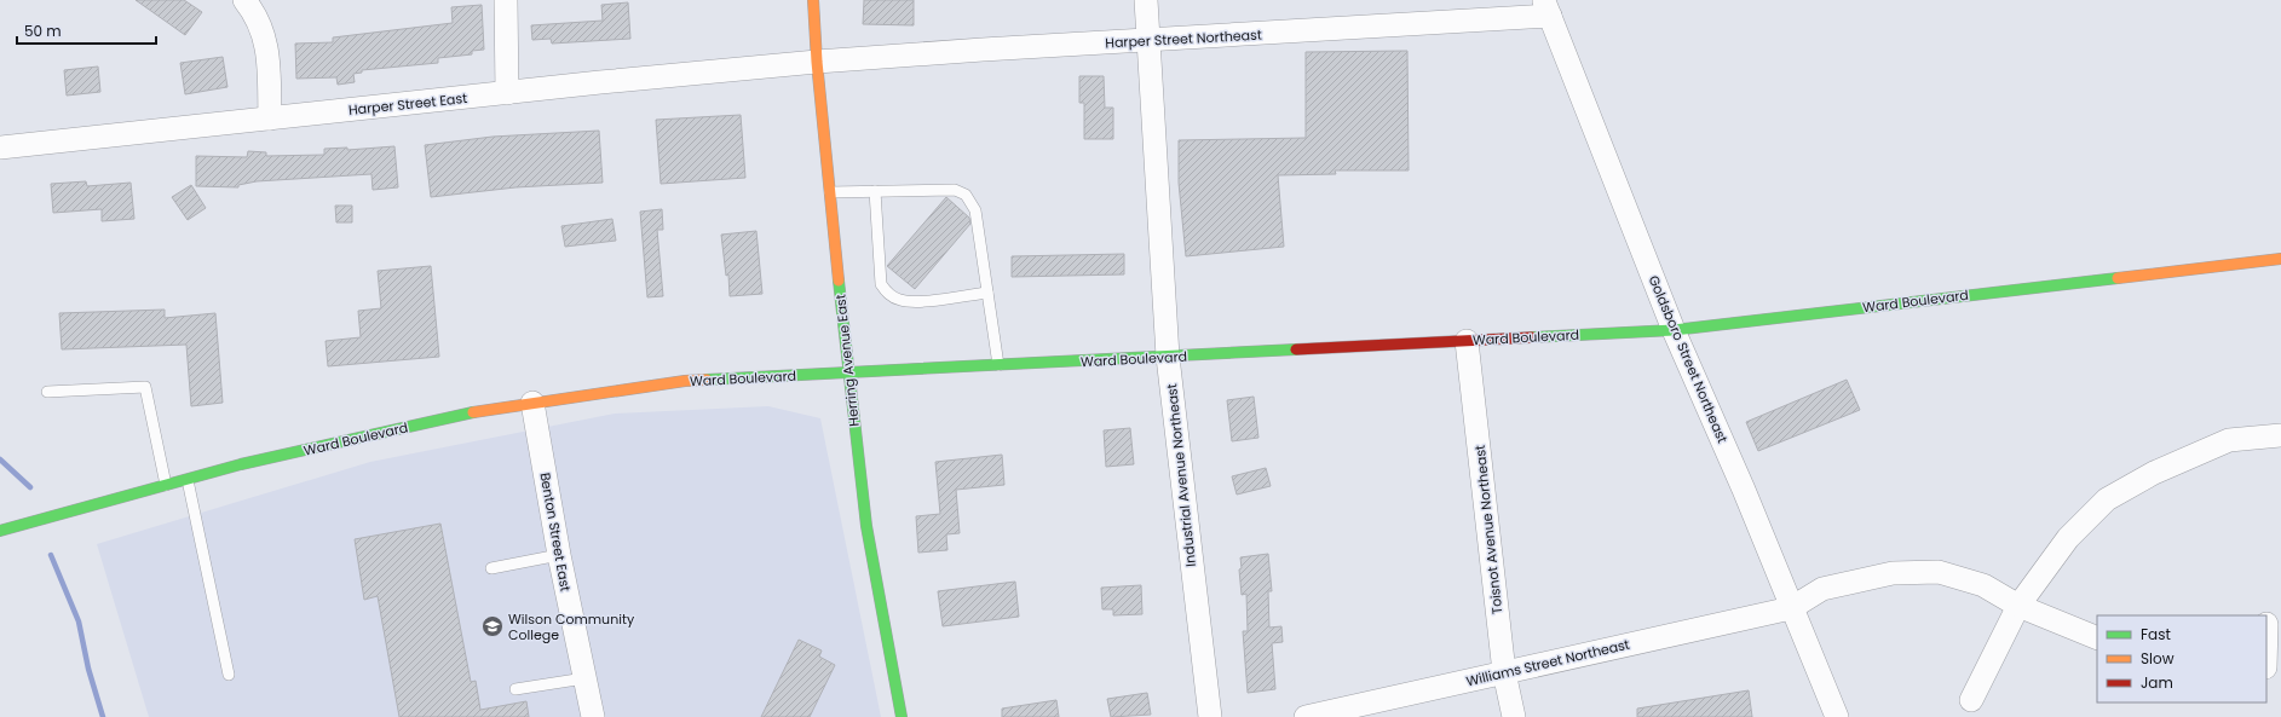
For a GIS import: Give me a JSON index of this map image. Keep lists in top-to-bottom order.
{
  "streets": {
    "main road": ["Ward Boulevard", "Herring Avenue East"],
    "street": [
      "Harper Street Northeast",
      "Harper Street East",
      "Goldsboro Street Northeast",
      "Industrial Avenue Northeast",
      "Toisnot Avenue Northeast",
      "Benton Street East",
      "Williams Street Northeast"
    ]
  },
  "crossings": [
    ["Harper Street Northeast", "Harper Street East"],
    ["Harper Street Northeast", "Goldsboro Street Northeast"],
    ["Harper Street Northeast", "Herring Avenue East"],
    ["Harper Street Northeast", "Industrial Avenue Northeast"],
    ["Harper Street East", "Herring Avenue East"],
    ["Ward Boulevard", "Goldsboro Street Northeast"],
    ["Ward Boulevard", "Herring Avenue East"],
    ["Ward Boulevard", "Industrial Avenue Northeast"],
    ["Ward Boulevard", "Toisnot Avenue Northeast"],
    ["Ward Boulevard", "Benton Street East"],
    ["Goldsboro Street Northeast", "Williams Street Northeast"],
    ["Toisnot Avenue Northeast", "Williams Street Northeast"]
  ],
  "places": {
    "school or university": ["Wilson Community College"]
  },
  "legend": ["Fast", "Slow", "Jam"],
  "scale_bar": "50 m"
}
